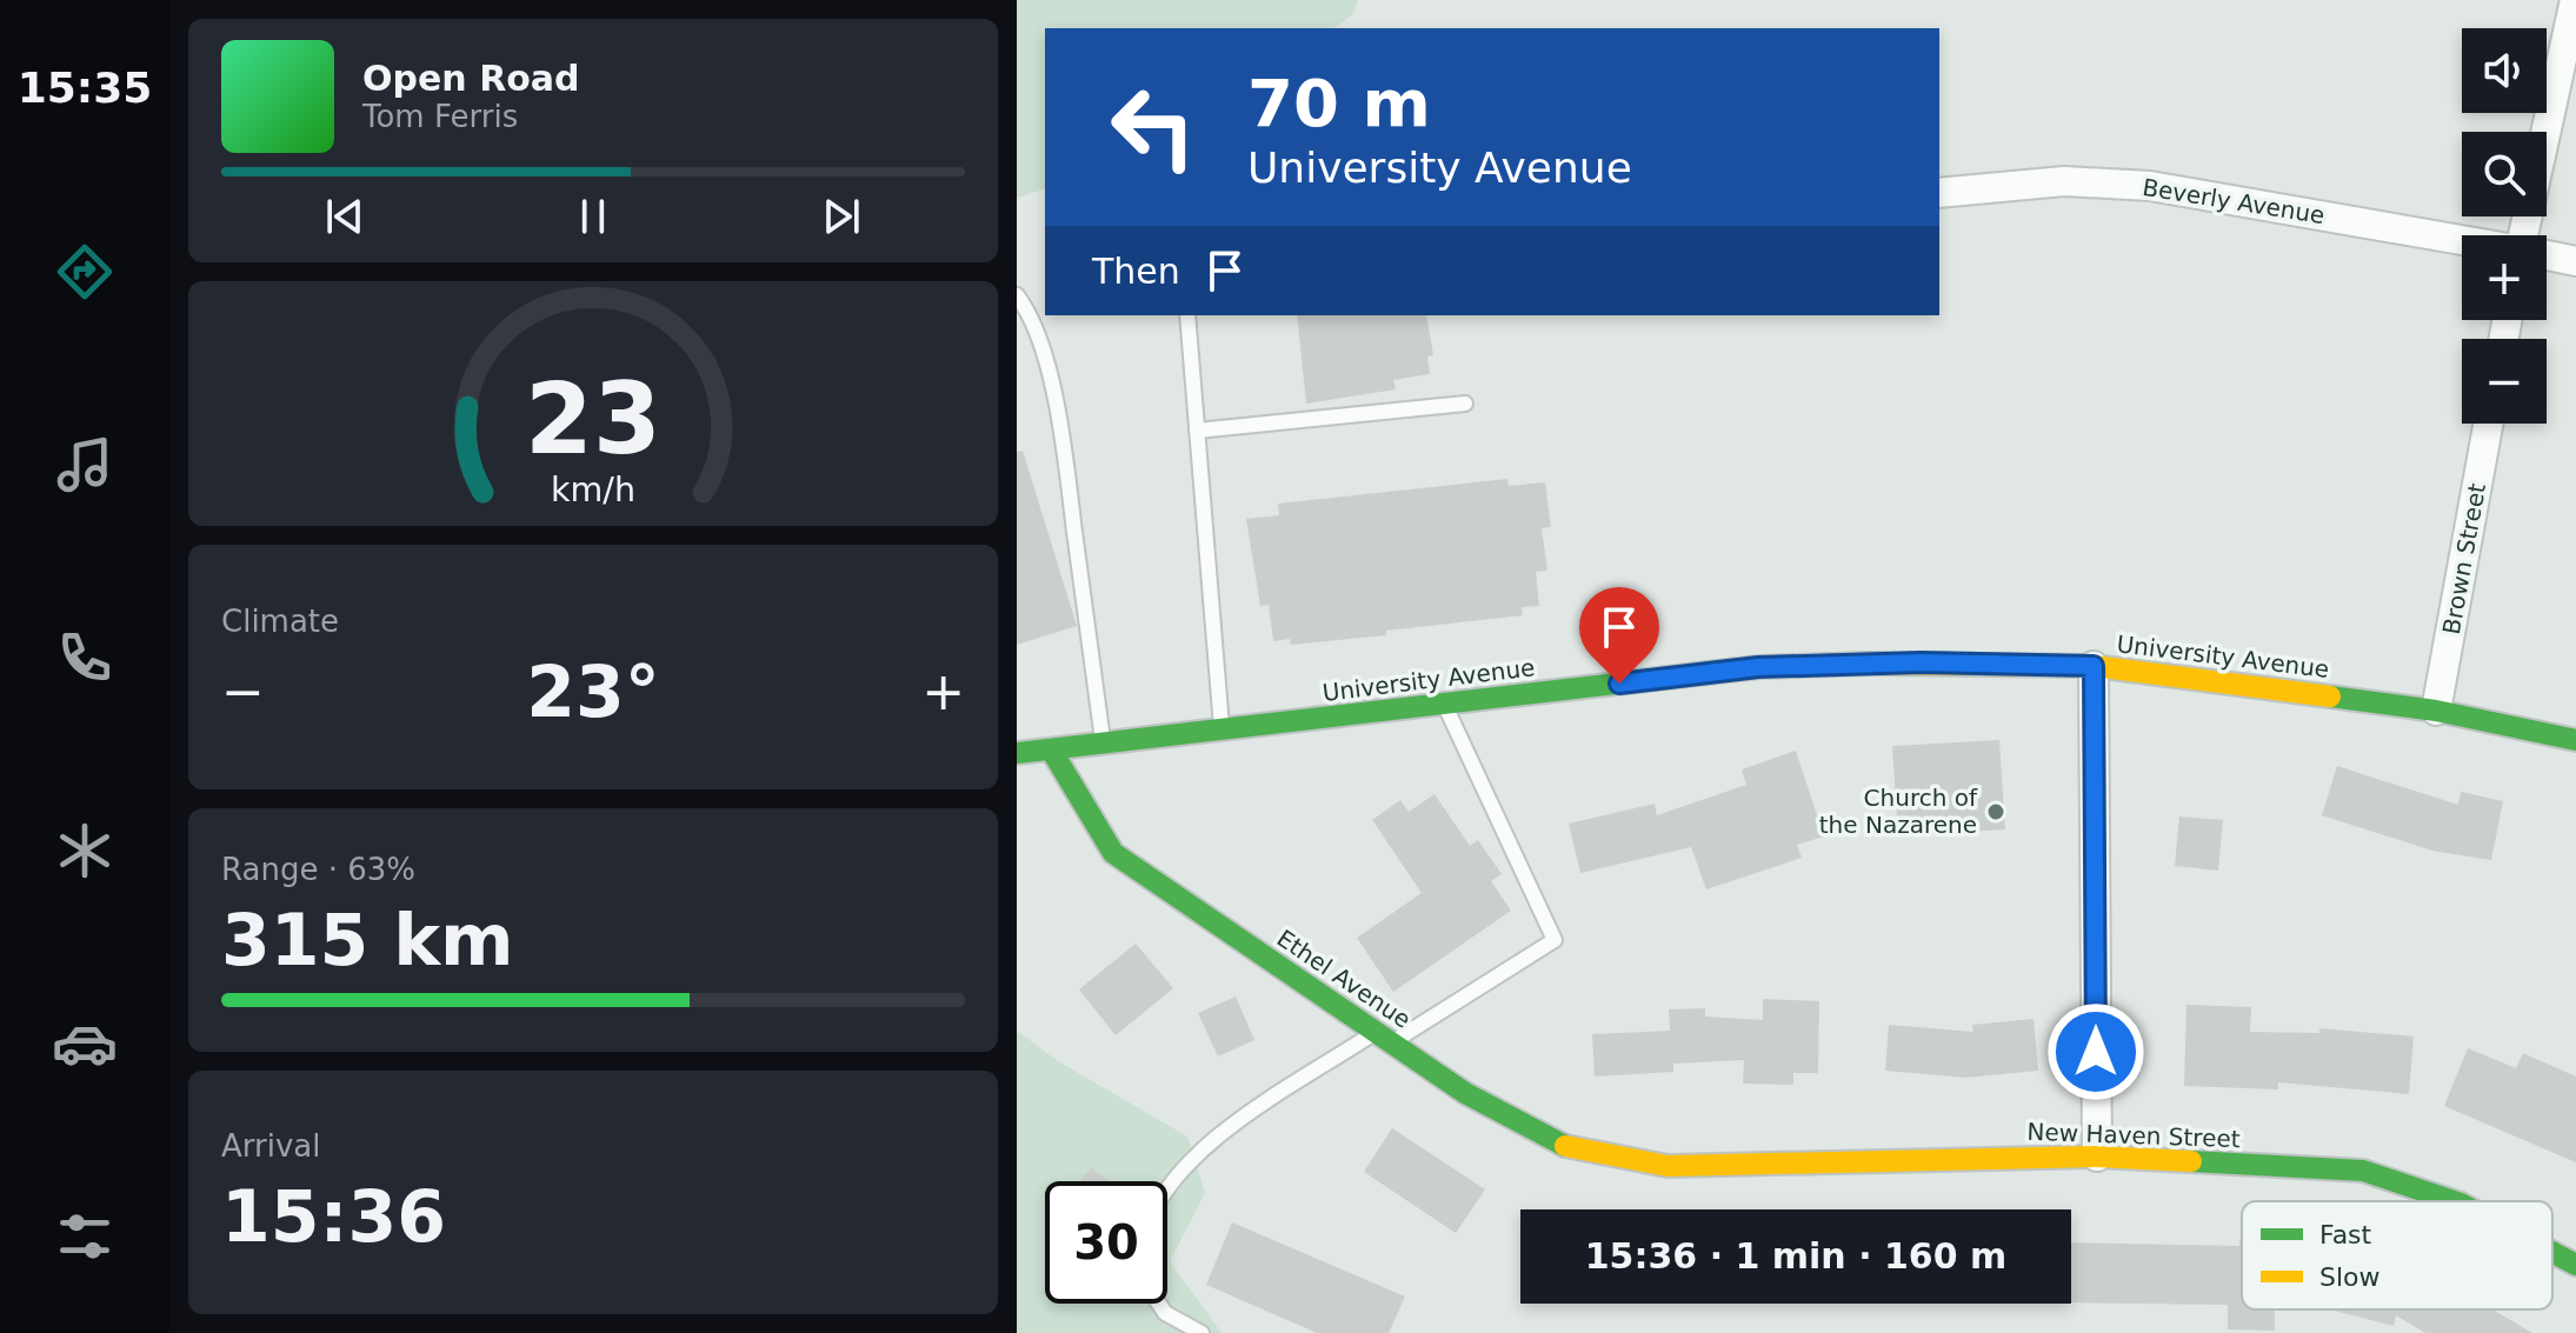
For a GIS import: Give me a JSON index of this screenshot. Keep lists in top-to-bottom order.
{
  "streets": {
    "street": [
      "Beverly Avenue",
      "Brown Street",
      "University Avenue",
      "Ethel Avenue",
      "New Haven Street"
    ]
  },
  "crossings": [
    ["Brown Street", "University Avenue"],
    ["University Avenue", "Ethel Avenue"],
    ["Ethel Avenue", "New Haven Street"]
  ],
  "places": ["Church of the Nazarene"],
  "legend": ["Fast", "Slow"],
  "page": {
    "tabs": "15:35",
    "map_buttons": ["+", "−"],
    "turn": ["70 m", "University Avenue"],
    "song": ["Open Road", "Tom Ferris"],
    "then": "Then",
    "tile": [
      "Climate",
      ["Range · 63%", "315 km"],
      ["Arrival", "15:36"]
    ],
    "heat": ["−", "23°", "+"],
    "limit": "30",
    "trip": "15:36 · 1 min · 160 m",
    "gauge": ["23", "km/h"]
  }
}
